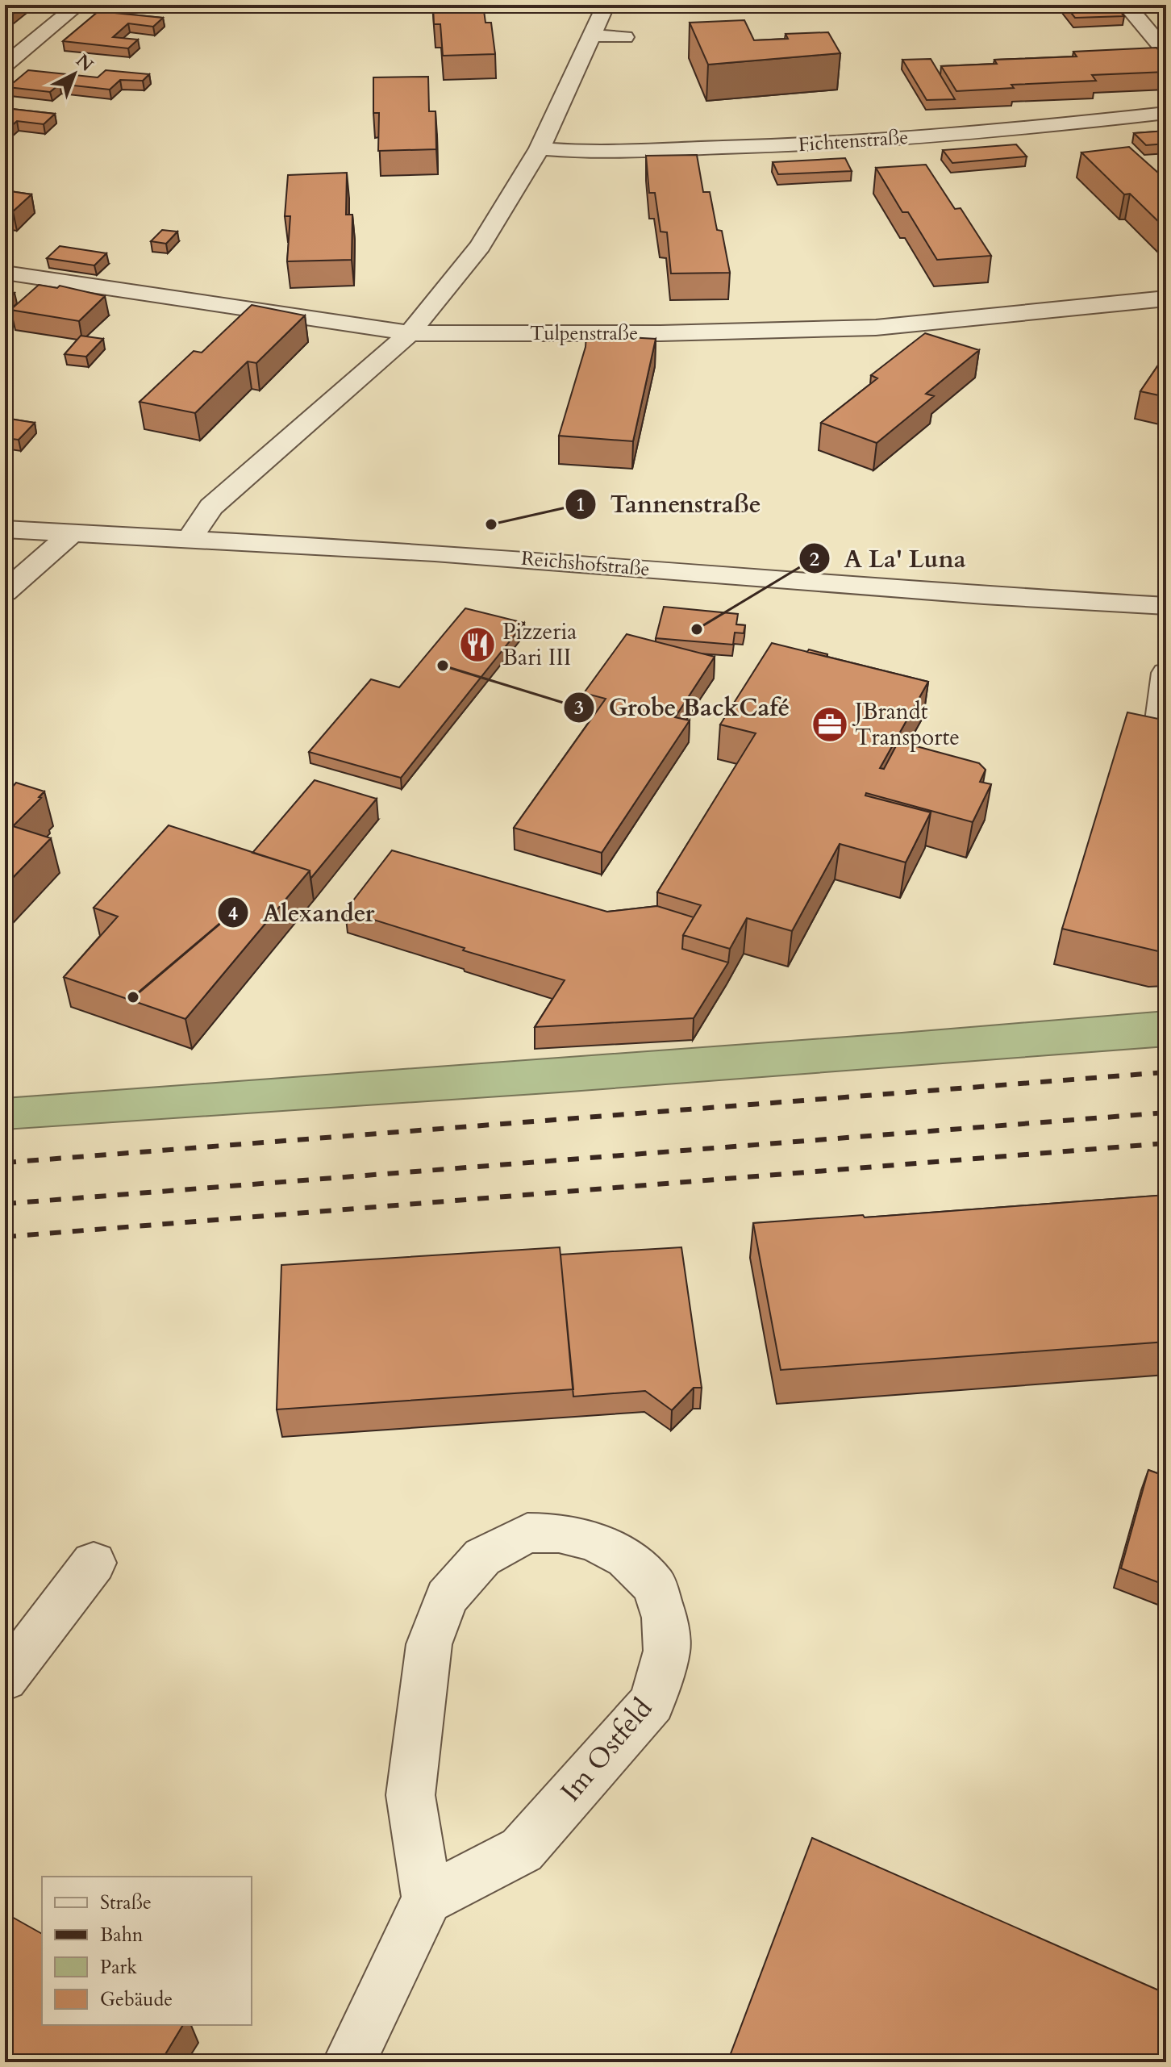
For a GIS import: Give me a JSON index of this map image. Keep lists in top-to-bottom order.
{
  "streets": {
    "street": [
      "Fichtenstraße",
      "Tulpenstraße",
      "Reichshofstraße",
      "Im Ostfeld"
    ]
  },
  "places": {
    "other": [
      "Tannenstraße",
      "A La' Luna",
      "Grobe BackCafé",
      "Alexander"
    ],
    "restaurant": ["Pizzeria Bari III"],
    "office": ["JBrandt Transporte"]
  },
  "legend": [
    "Straße",
    "Bahn",
    "Park",
    "Gebäude"
  ],
  "north": "top right"
}
